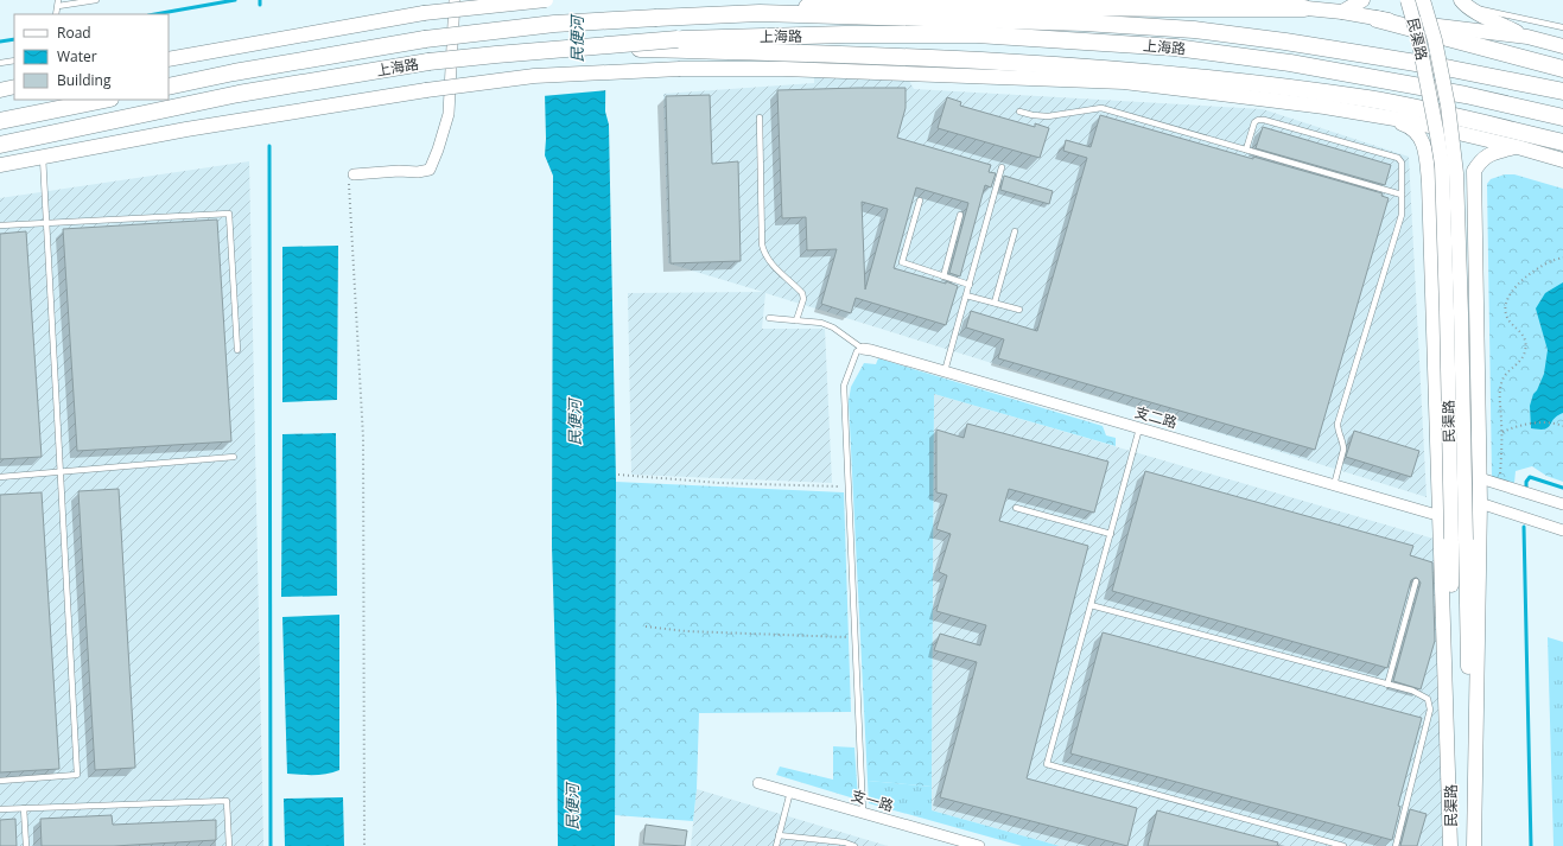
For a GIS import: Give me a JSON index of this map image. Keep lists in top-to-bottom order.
{
  "streets": {
    "highway": ["上海路"],
    "main road": ["民渠路"],
    "street": ["支二路", "支一路"]
  },
  "crossings": [
    ["上海路", "民渠路"],
    ["民渠路", "支二路"]
  ],
  "water": ["民便河"],
  "legend": ["Road", "Water", "Building"]
}
